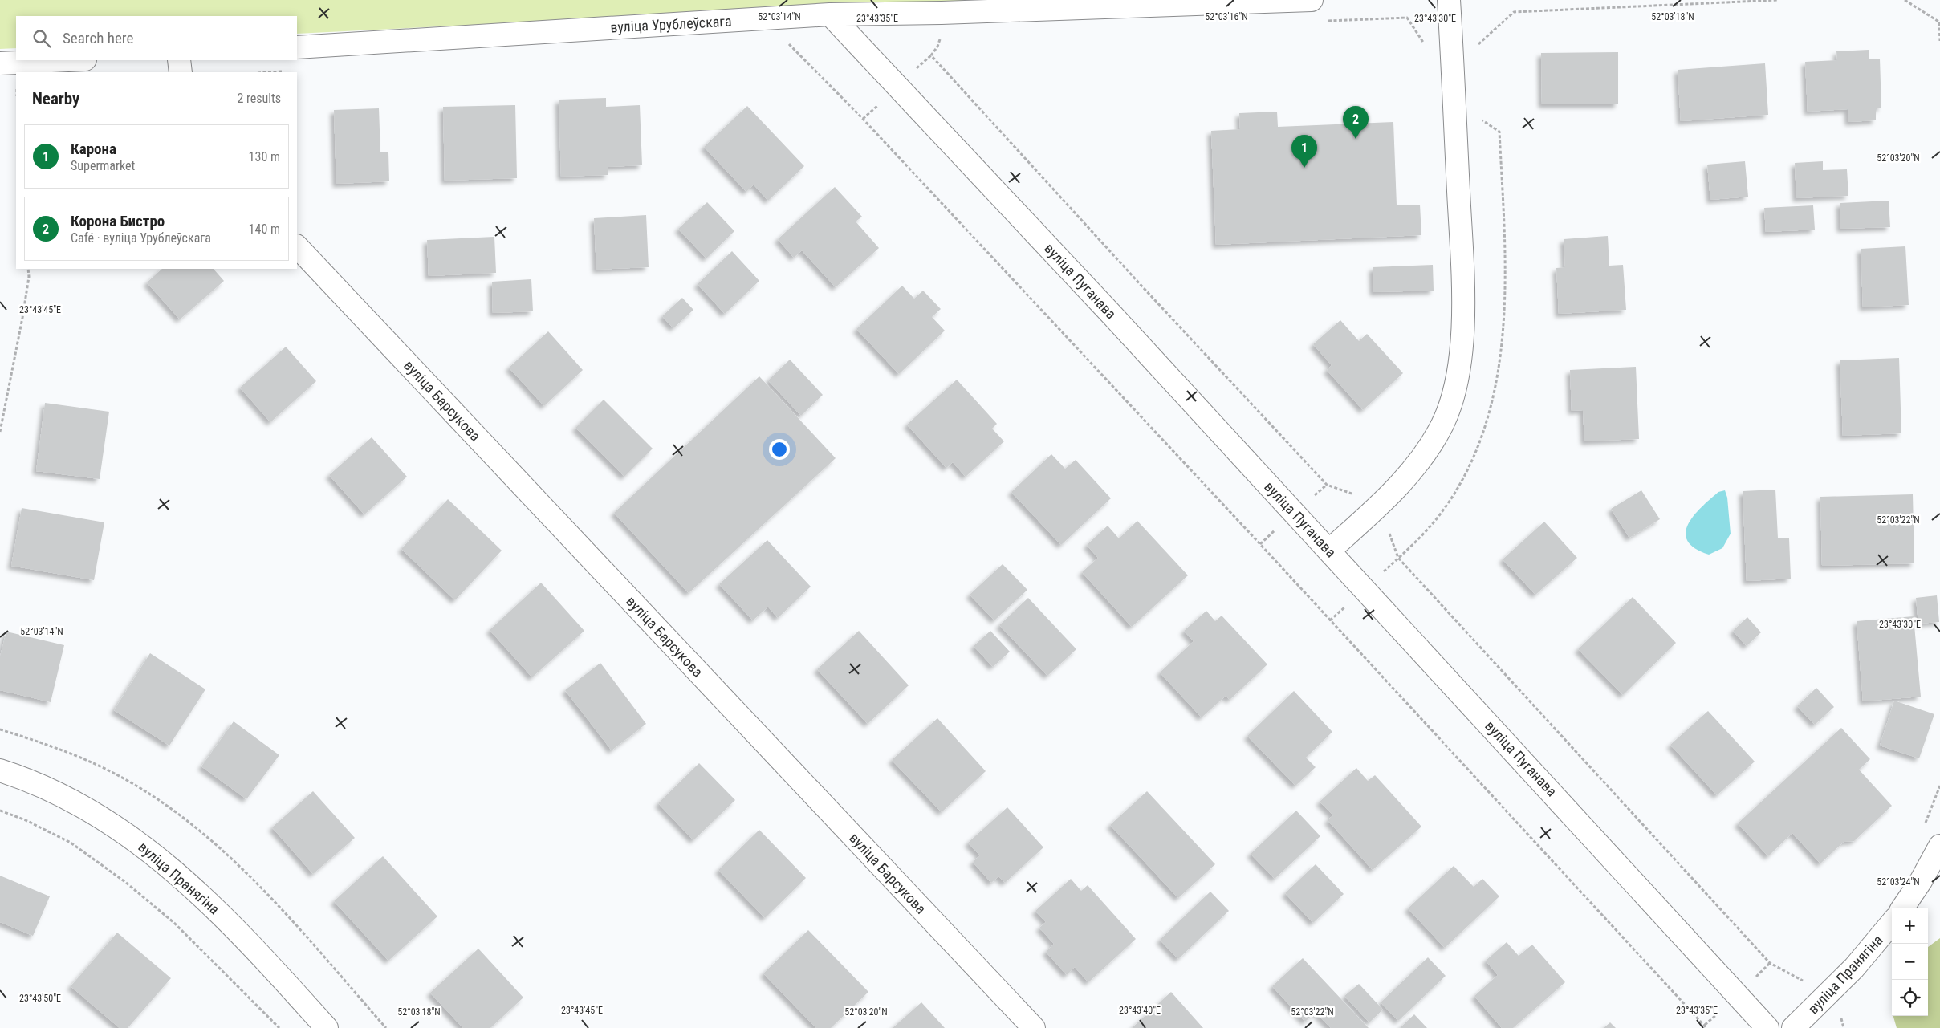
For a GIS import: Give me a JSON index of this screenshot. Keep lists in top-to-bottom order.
{
  "streets": {
    "street": [
      "вуліца Урублеўскага",
      "вуліца Пуганава",
      "вуліца Барсукова",
      "вуліца Пранягіна"
    ]
  },
  "crossings": [
    ["вуліца Урублеўскага", "вуліца Пуганава"]
  ],
  "page": {
    "search": "Search here",
    "heading": ["Nearby", "2 results"],
    "pins": ["2", "1"],
    "list": [
      {
        "mark": "1",
        "name": "Карона",
        "note": "Supermarket",
        "value": "130 m"
      },
      {
        "mark": "2",
        "name": "Корона Бистро",
        "note": "Café · вуліца Урублеўскага",
        "value": "140 m"
      }
    ],
    "map_buttons": ["+", "−"]
  },
  "coordinates": [
    "52°03'14\"N",
    "52°03'16\"N",
    "52°03'18\"N",
    "23°43'35\"E",
    "23°43'30\"E",
    "52°03'20\"N",
    "23°43'45\"E",
    "52°03'22\"N",
    "52°03'24\"N",
    "23°43'50\"E",
    "23°43'40\"E"
  ]
}
